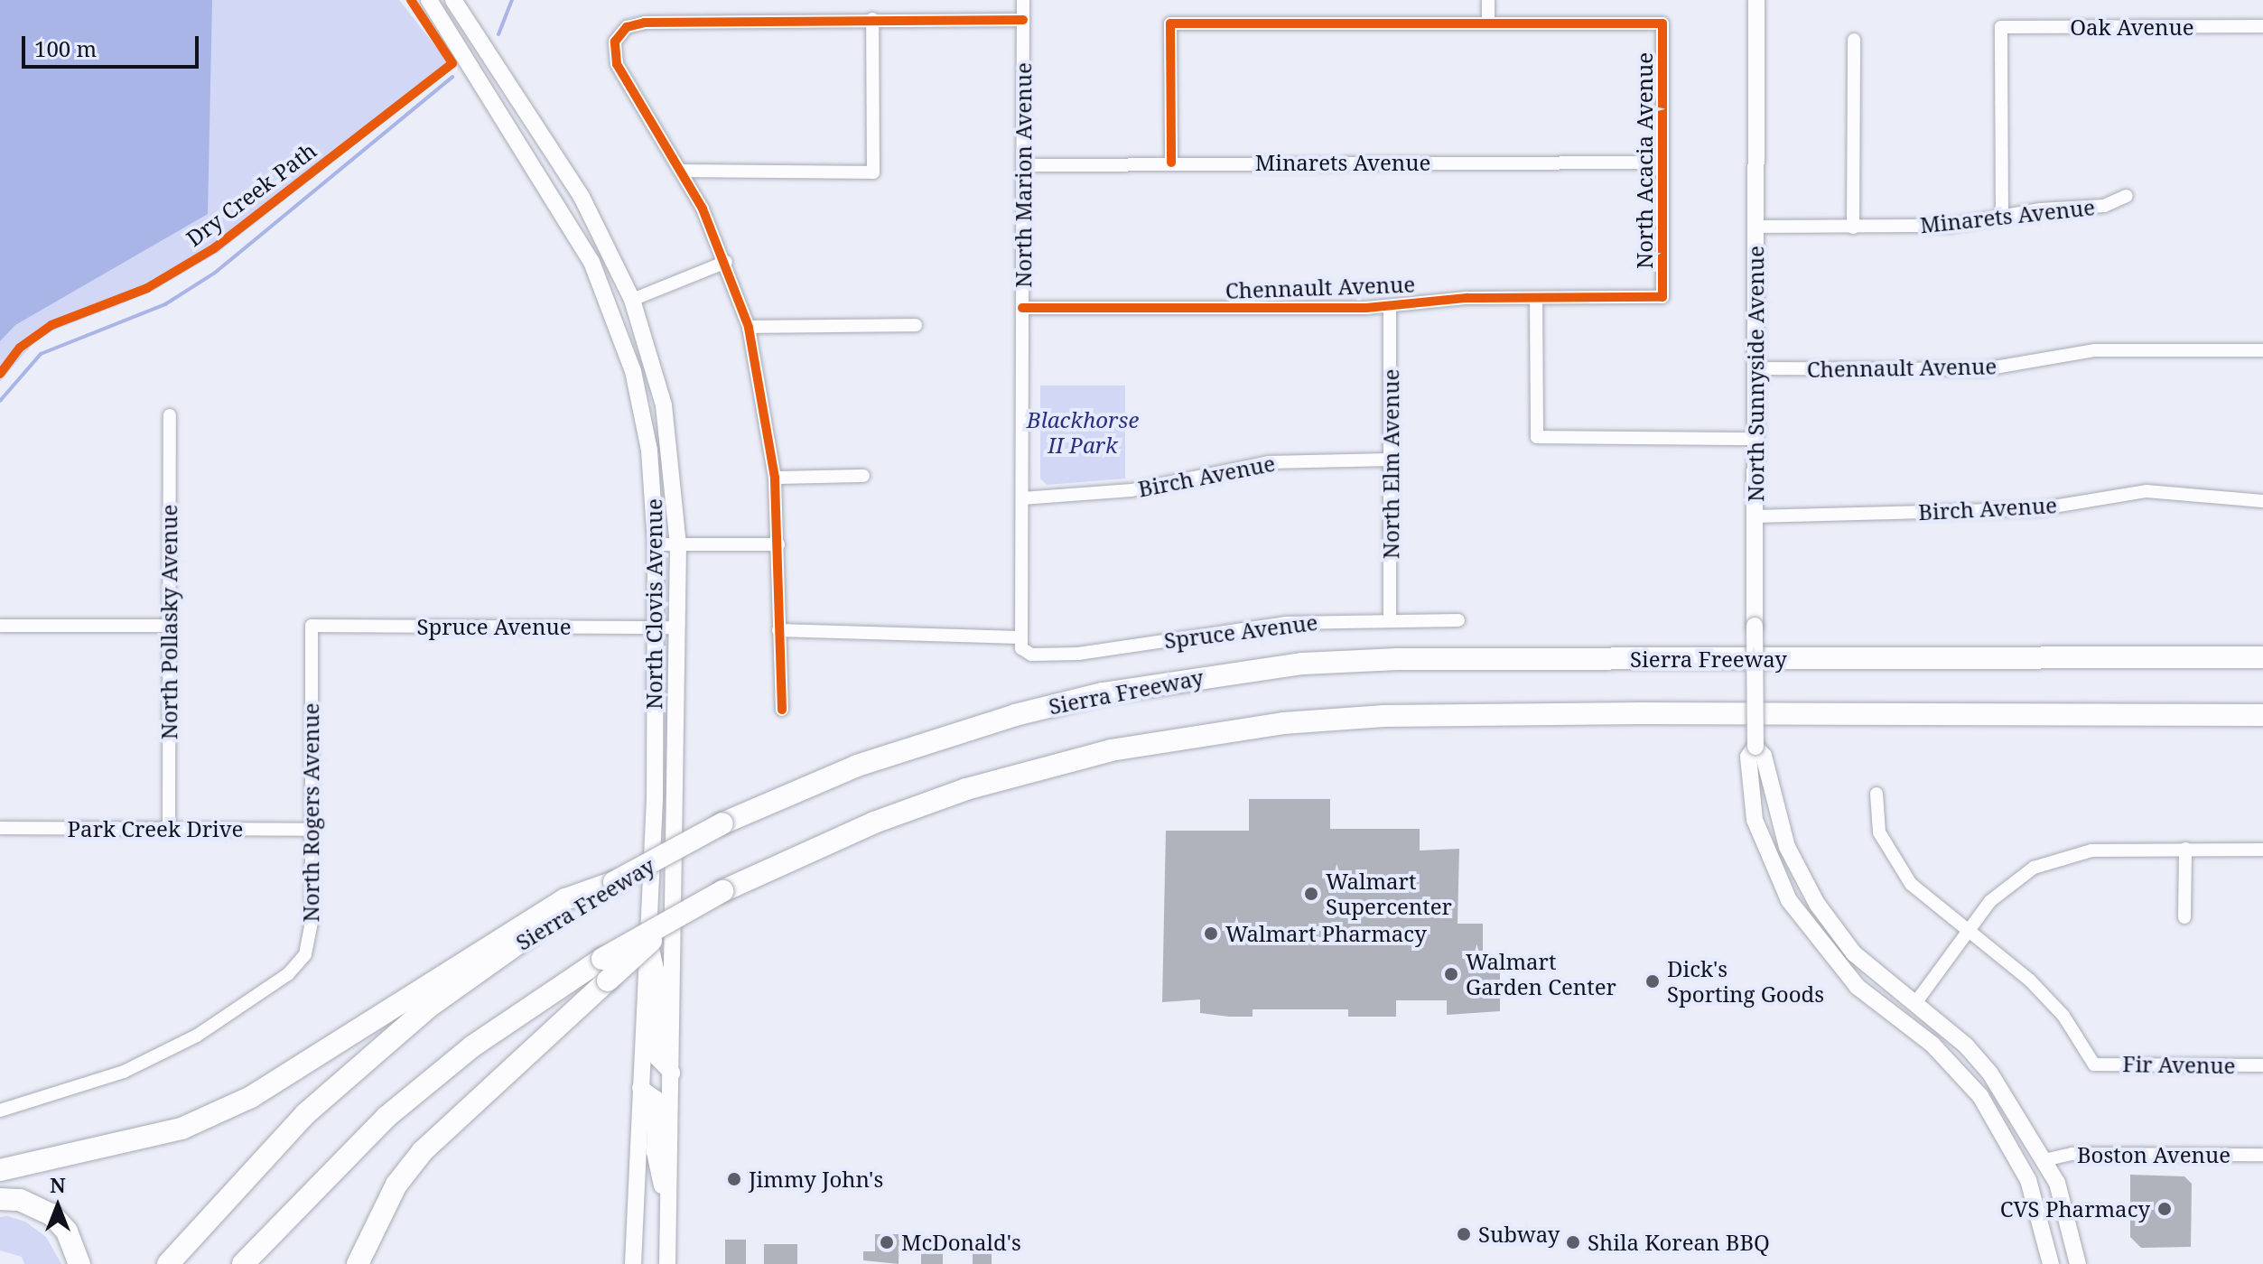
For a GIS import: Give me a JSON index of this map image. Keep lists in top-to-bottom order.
{
  "streets": {
    "highway": ["Sierra Freeway"],
    "main road": ["North Sunnyside Avenue", "North Clovis Avenue"],
    "street": [
      "Oak Avenue",
      "North Acacia Avenue",
      "Minarets Avenue",
      "North Marion Avenue",
      "Chennault Avenue",
      "North Elm Avenue",
      "Birch Avenue",
      "North Pollasky Avenue",
      "Spruce Avenue",
      "North Rogers Avenue",
      "Park Creek Drive",
      "Fir Avenue",
      "Boston Avenue"
    ],
    "cycle path": ["Dry Creek Path"]
  },
  "crossings": [
    ["Oak Avenue", "Minarets Avenue"],
    ["North Acacia Avenue", "Minarets Avenue"],
    ["North Acacia Avenue", "Chennault Avenue"],
    ["Minarets Avenue", "North Marion Avenue"],
    ["Minarets Avenue", "North Sunnyside Avenue"],
    ["North Marion Avenue", "Chennault Avenue"],
    ["North Marion Avenue", "Birch Avenue"],
    ["North Marion Avenue", "Spruce Avenue"],
    ["Chennault Avenue", "North Sunnyside Avenue"],
    ["Chennault Avenue", "North Elm Avenue"],
    ["North Sunnyside Avenue", "Birch Avenue"],
    ["North Sunnyside Avenue", "Boston Avenue"],
    ["North Elm Avenue", "Birch Avenue"],
    ["North Elm Avenue", "Spruce Avenue"],
    ["North Clovis Avenue", "Spruce Avenue"],
    ["North Pollasky Avenue", "Park Creek Drive"],
    ["Spruce Avenue", "North Rogers Avenue"],
    ["North Rogers Avenue", "Park Creek Drive"]
  ],
  "parks": ["Blackhorse II Park"],
  "places": [
    "Walmart Supercenter",
    "Walmart Pharmacy",
    "Walmart Garden Center",
    "Dick's Sporting Goods",
    "Jimmy John's",
    "CVS Pharmacy",
    "Subway",
    "McDonald's",
    "Shila Korean BBQ"
  ],
  "scale_bar": "100 m",
  "north": "top"
}
